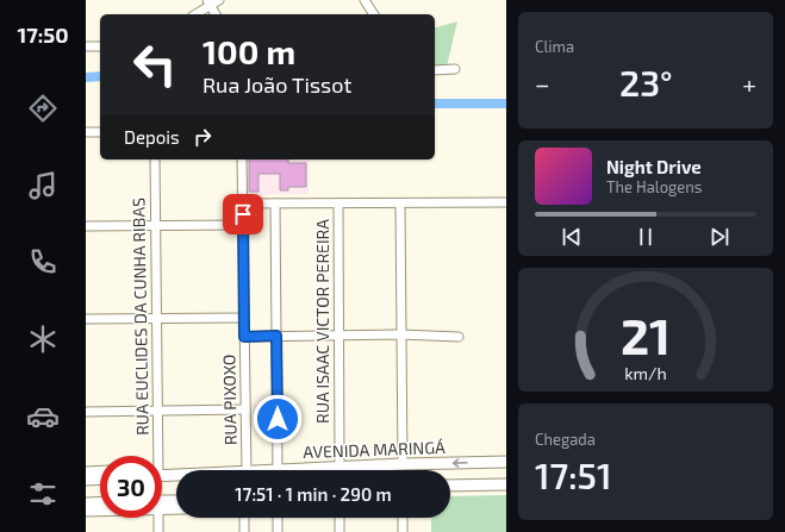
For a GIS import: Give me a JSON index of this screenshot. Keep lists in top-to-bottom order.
{
  "streets": {
    "main road": ["AVENIDA MARINGÁ"],
    "street": ["RUA EUCLIDES DA CUNHA RIBAS", "RUA ISAAC VICTOR PEREIRA", "RUA PIXOXO"]
  },
  "crossings": [
    ["RUA ISAAC VICTOR PEREIRA", "AVENIDA MARINGÁ"]
  ],
  "page": {
    "tabs": "17:50",
    "tile": [
      "Clima",
      ["Chegada", "17:51"]
    ],
    "turn": ["100 m", "Rua João Tissot"],
    "heat": ["−", "23°", "+"],
    "then": "Depois",
    "song": ["Night Drive", "The Halogens"],
    "limit": "30",
    "trip": "17:51 · 1 min · 290 m",
    "gauge": ["21", "km/h"]
  }
}
